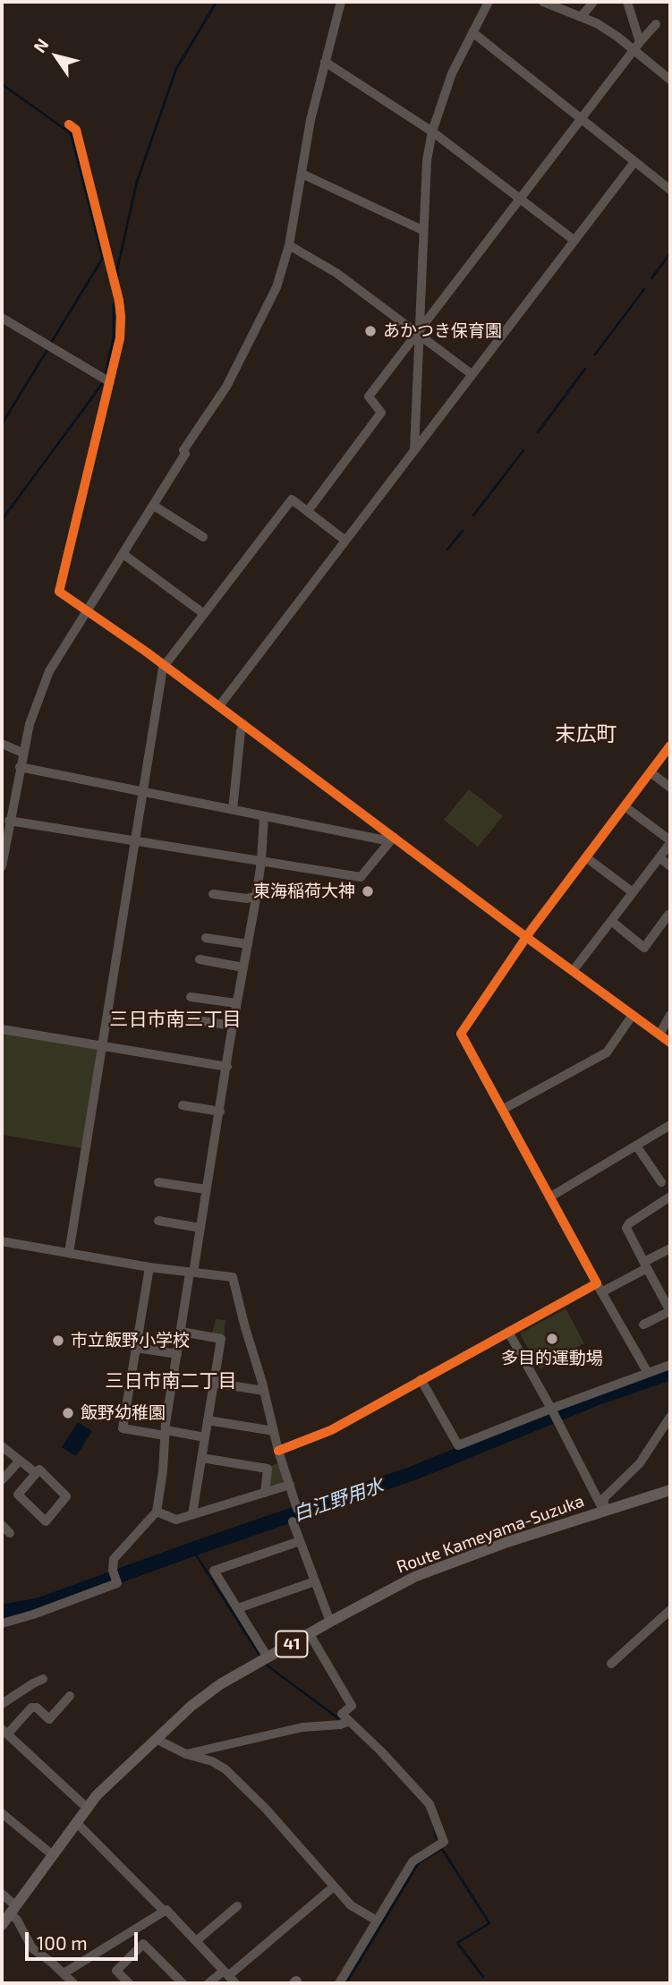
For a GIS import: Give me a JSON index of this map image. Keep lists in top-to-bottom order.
{
  "streets": {
    "main road": ["Route Kameyama-Suzuka", "41"]
  },
  "districts": ["末広町", "三日市南三丁目", "三日市南二丁目"],
  "water": ["白江野用水"],
  "places": [
    "あかつき保育園",
    "東海稲荷大神",
    "多目的運動場",
    "市立飯野小学校",
    "飯野幼稚園"
  ],
  "scale_bar": "100 m",
  "north": "top left"
}
